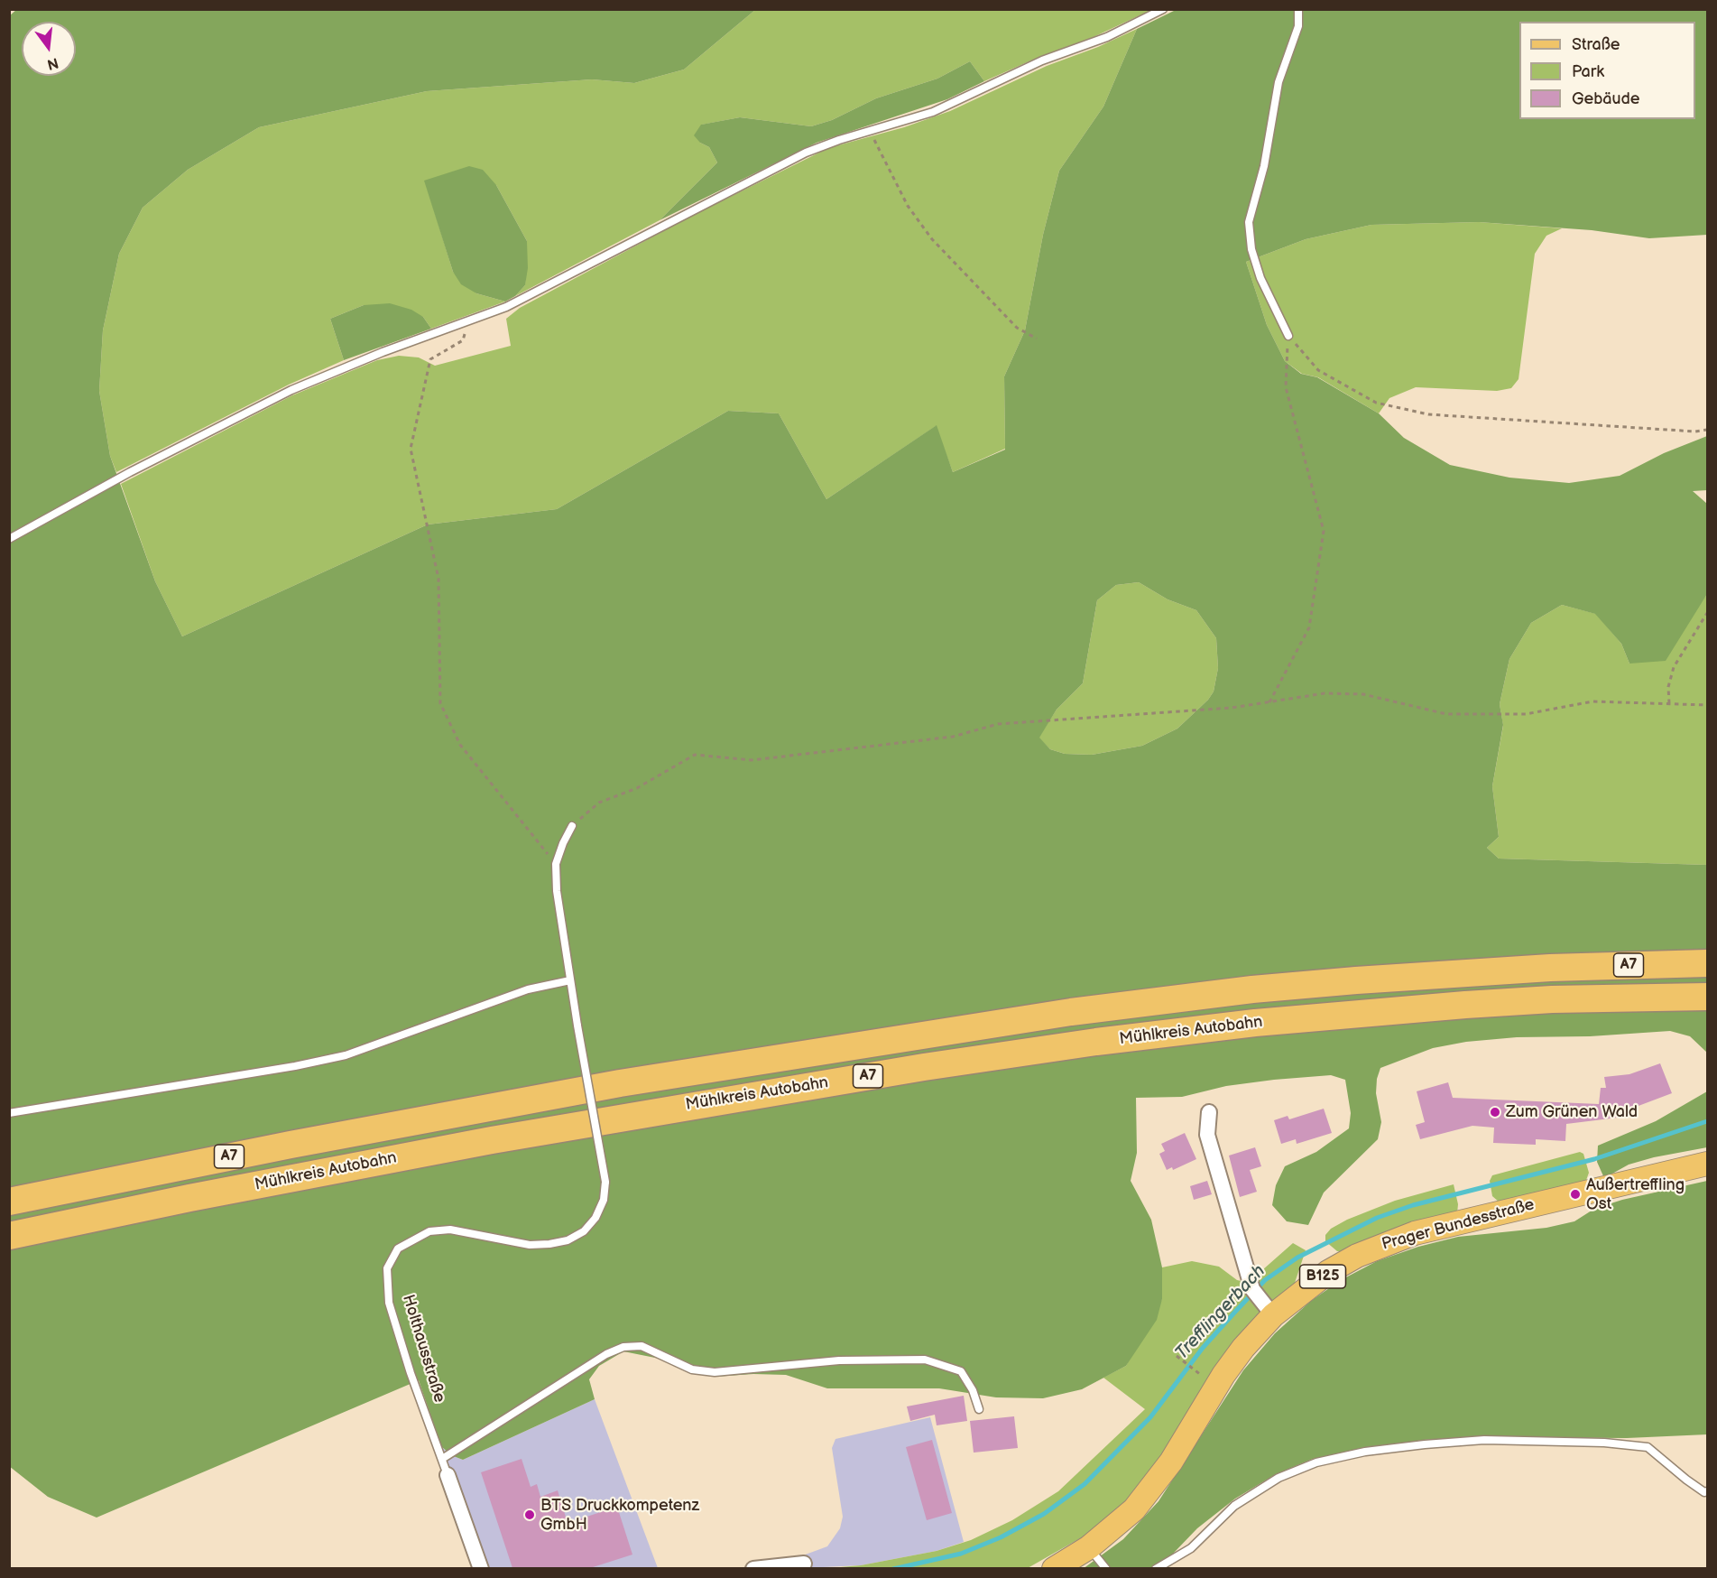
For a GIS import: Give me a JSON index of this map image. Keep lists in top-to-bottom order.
{
  "streets": {
    "highway": ["A7", "Mühlkreis Autobahn"],
    "main road": ["Prager Bundesstraße", "B125"],
    "street": ["Holthausstraße"]
  },
  "water": ["Trefflingerbach"],
  "places": ["Zum Grünen Wald", "Außertreffling Ost", "BTS Druckkompetenz GmbH"],
  "legend": ["Straße", "Park", "Gebäude"],
  "north": "bottom"
}
